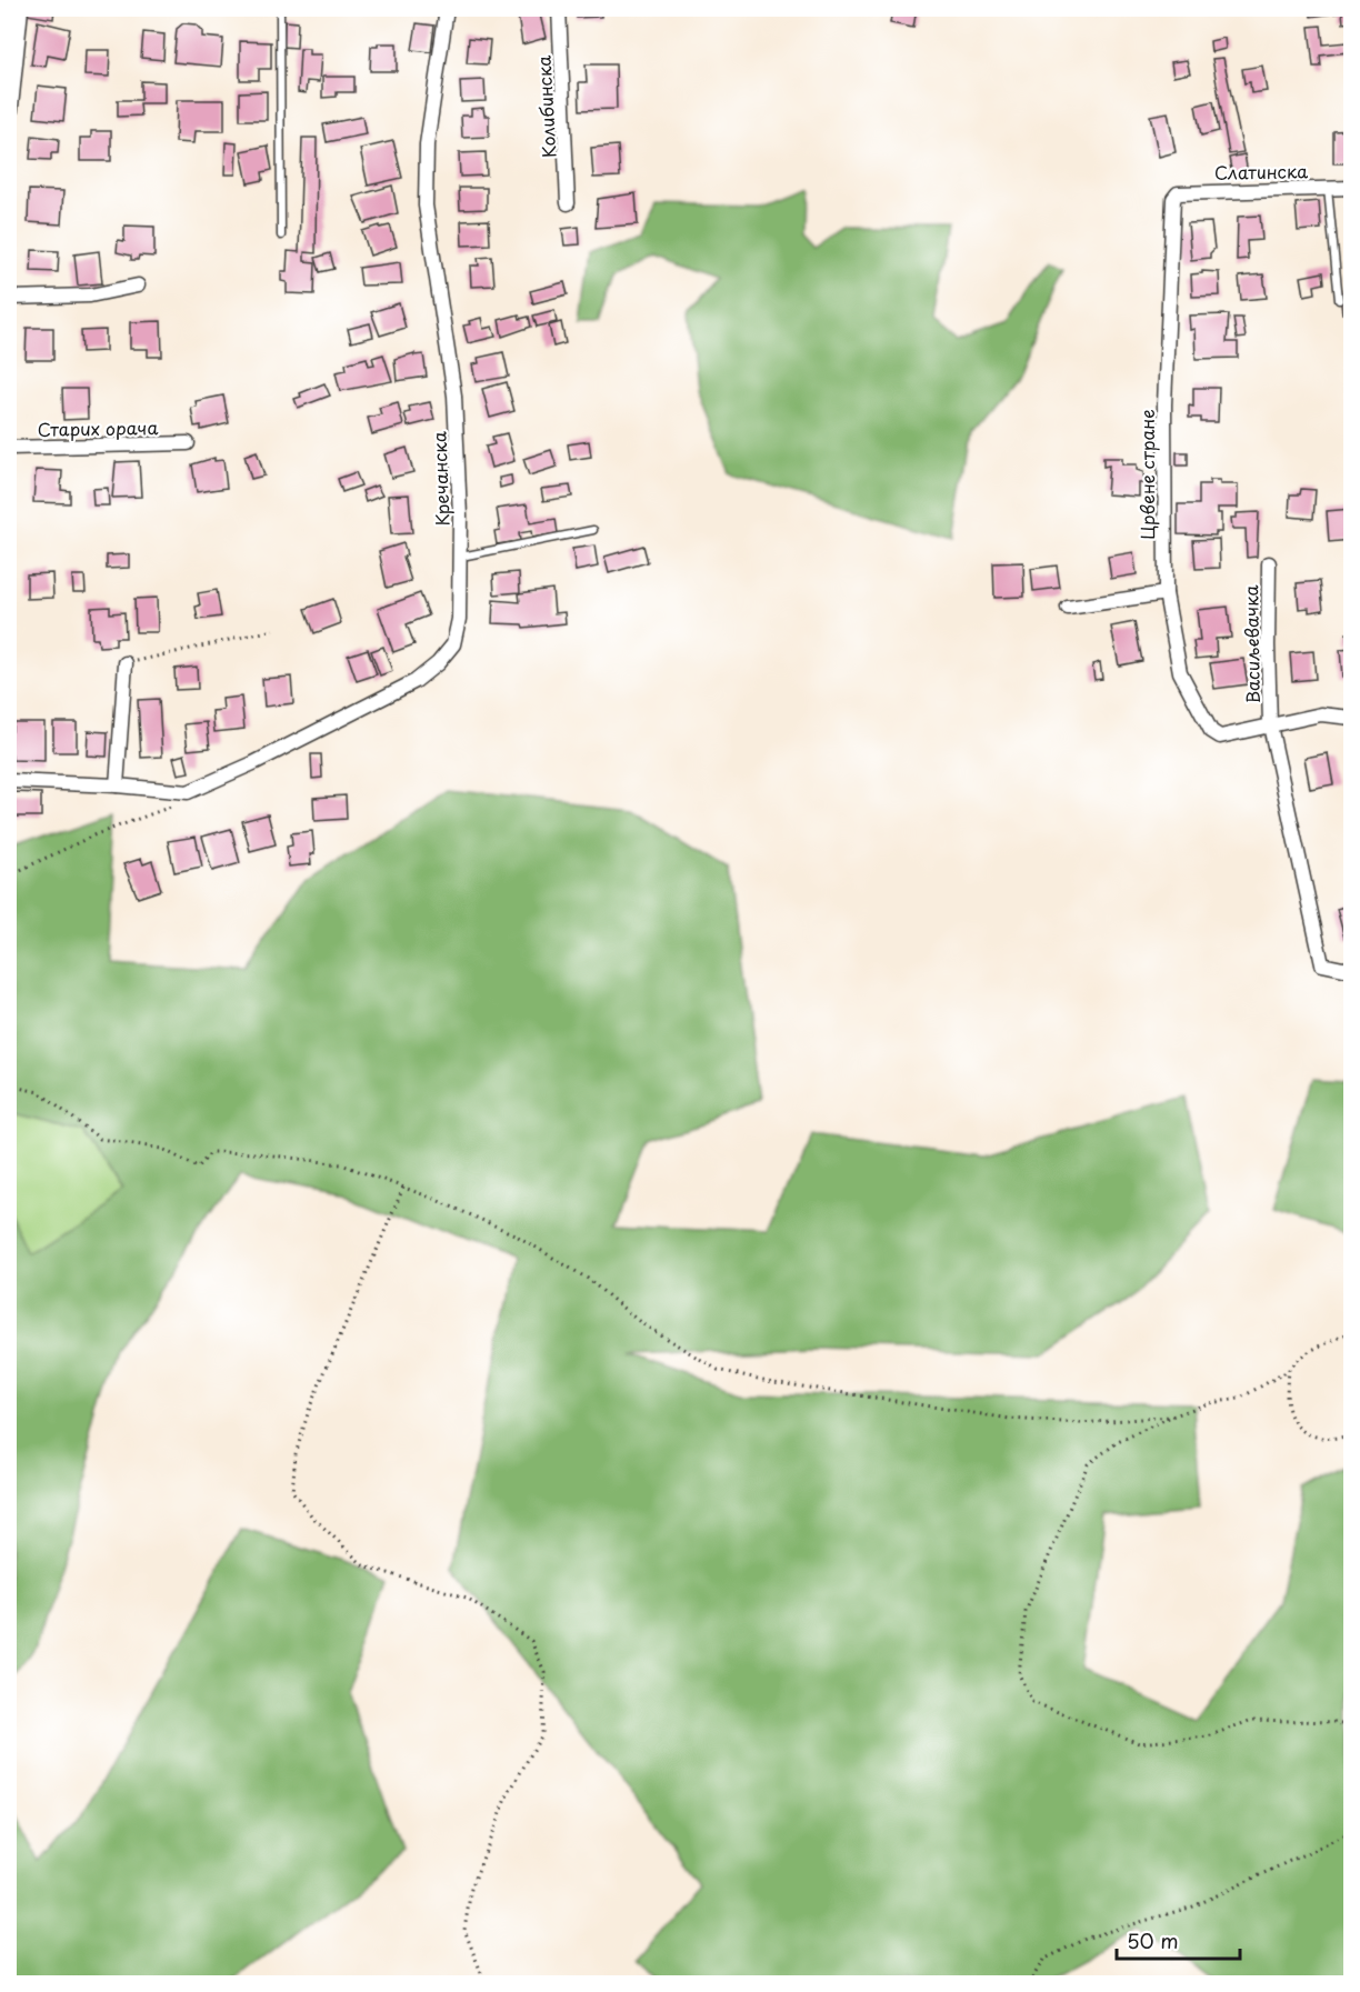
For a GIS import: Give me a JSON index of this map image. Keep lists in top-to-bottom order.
{
  "streets": {
    "street": [
      "Колибинска",
      "Слатинска",
      "Старих орача",
      "Црвене стране",
      "Кречанска",
      "Васиљевачка"
    ]
  },
  "crossings": [
    ["Слатинска", "Црвене стране"],
    ["Црвене стране", "Васиљевачка"]
  ],
  "scale_bar": "50 m"
}
